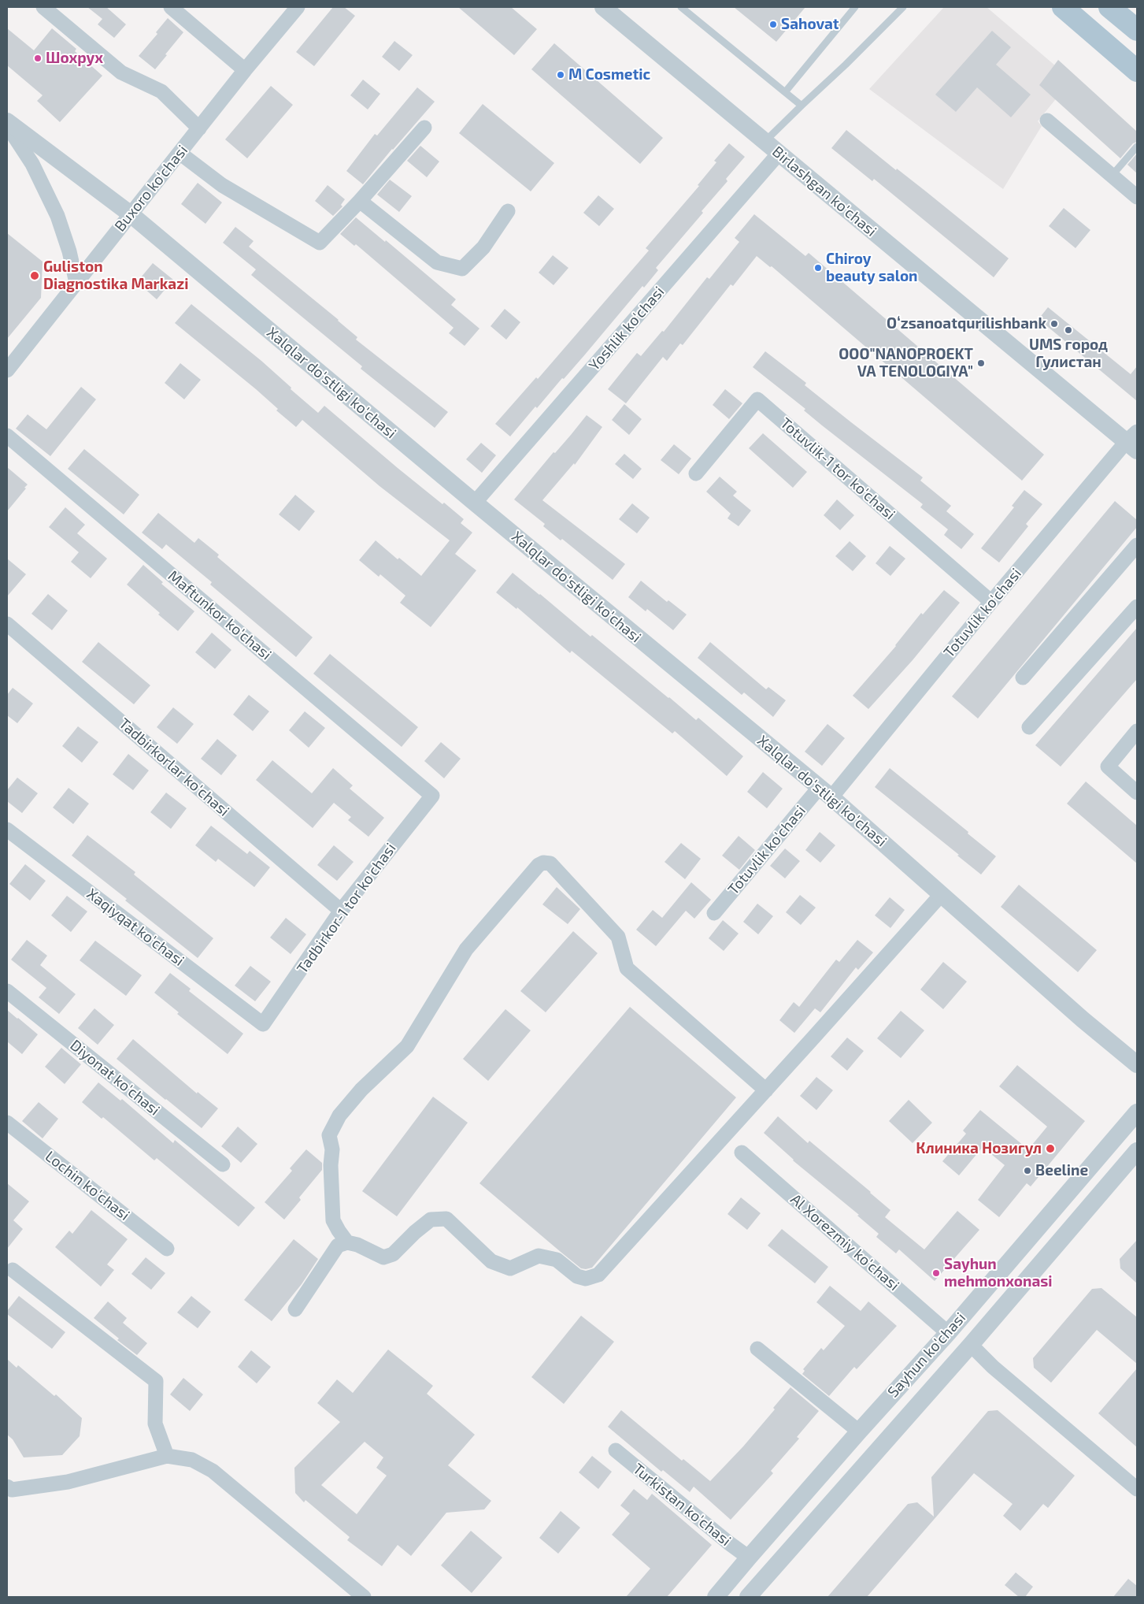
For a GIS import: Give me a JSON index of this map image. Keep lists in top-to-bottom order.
{
  "streets": {
    "street": [
      "Buxoro ko'chasi",
      "Birlashgan ko'chasi",
      "Yoshlik ko'chasi",
      "Xalqlar do'stligi ko'chasi",
      "Totuvlik-1 tor ko'chasi",
      "Totuvlik ko'chasi",
      "Maftunkor ko'chasi",
      "Tadbirkorlar ko'chasi",
      "Tadbirkor-1 tor ko'chasi",
      "Xaqiyqat ko'chasi",
      "Diyonat ko'chasi",
      "Lochin ko'chasi",
      "Al Xorezmiy ko'chasi",
      "Sayhun ko'chasi",
      "Turkistan ko'chasi"
    ]
  },
  "crossings": [
    ["Buxoro ko'chasi", "Xalqlar do'stligi ko'chasi"],
    ["Birlashgan ko'chasi", "Yoshlik ko'chasi"],
    ["Birlashgan ko'chasi", "Totuvlik ko'chasi"],
    ["Yoshlik ko'chasi", "Xalqlar do'stligi ko'chasi"],
    ["Xalqlar do'stligi ko'chasi", "Totuvlik ko'chasi"],
    ["Totuvlik-1 tor ko'chasi", "Totuvlik ko'chasi"],
    ["Maftunkor ko'chasi", "Tadbirkor-1 tor ko'chasi"],
    ["Tadbirkorlar ko'chasi", "Tadbirkor-1 tor ko'chasi"],
    ["Tadbirkor-1 tor ko'chasi", "Xaqiyqat ko'chasi"],
    ["Al Xorezmiy ko'chasi", "Sayhun ko'chasi"],
    ["Sayhun ko'chasi", "Turkistan ko'chasi"]
  ],
  "places": [
    "Sahovat",
    "Шохрух",
    "M Cosmetic",
    "Chiroy beauty salon",
    "Guliston Diagnostika Markazi",
    "Oʻzsanoatqurilishbank",
    "UMS город Гулистан",
    "ООО\"NANOPROEKT VA TENOLOGIYA\"",
    "Клиника Нозигул",
    "Beeline",
    "Sayhun mehmonxonasi"
  ]
}
